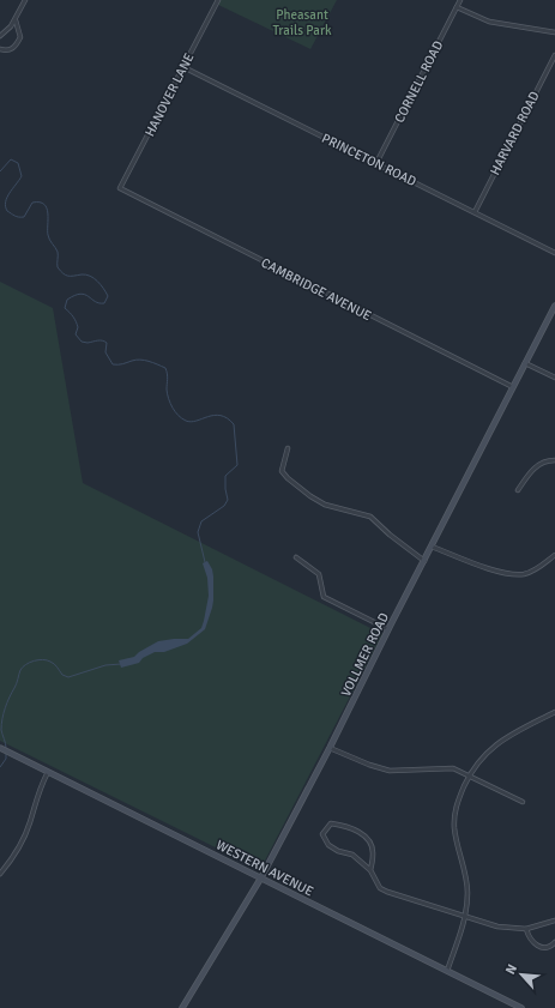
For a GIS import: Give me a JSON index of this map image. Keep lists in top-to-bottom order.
{
  "streets": {
    "main road": ["VOLLMER ROAD", "WESTERN AVENUE"],
    "street": [
      "CORNELL ROAD",
      "HANOVER LANE",
      "HARVARD ROAD",
      "PRINCETON ROAD",
      "CAMBRIDGE AVENUE"
    ]
  },
  "crossings": [
    ["CORNELL ROAD", "PRINCETON ROAD"],
    ["HANOVER LANE", "PRINCETON ROAD"],
    ["HANOVER LANE", "CAMBRIDGE AVENUE"],
    ["HARVARD ROAD", "PRINCETON ROAD"],
    ["CAMBRIDGE AVENUE", "VOLLMER ROAD"],
    ["VOLLMER ROAD", "WESTERN AVENUE"]
  ],
  "parks": ["Pheasant Trails Park"],
  "north": "top left"
}
